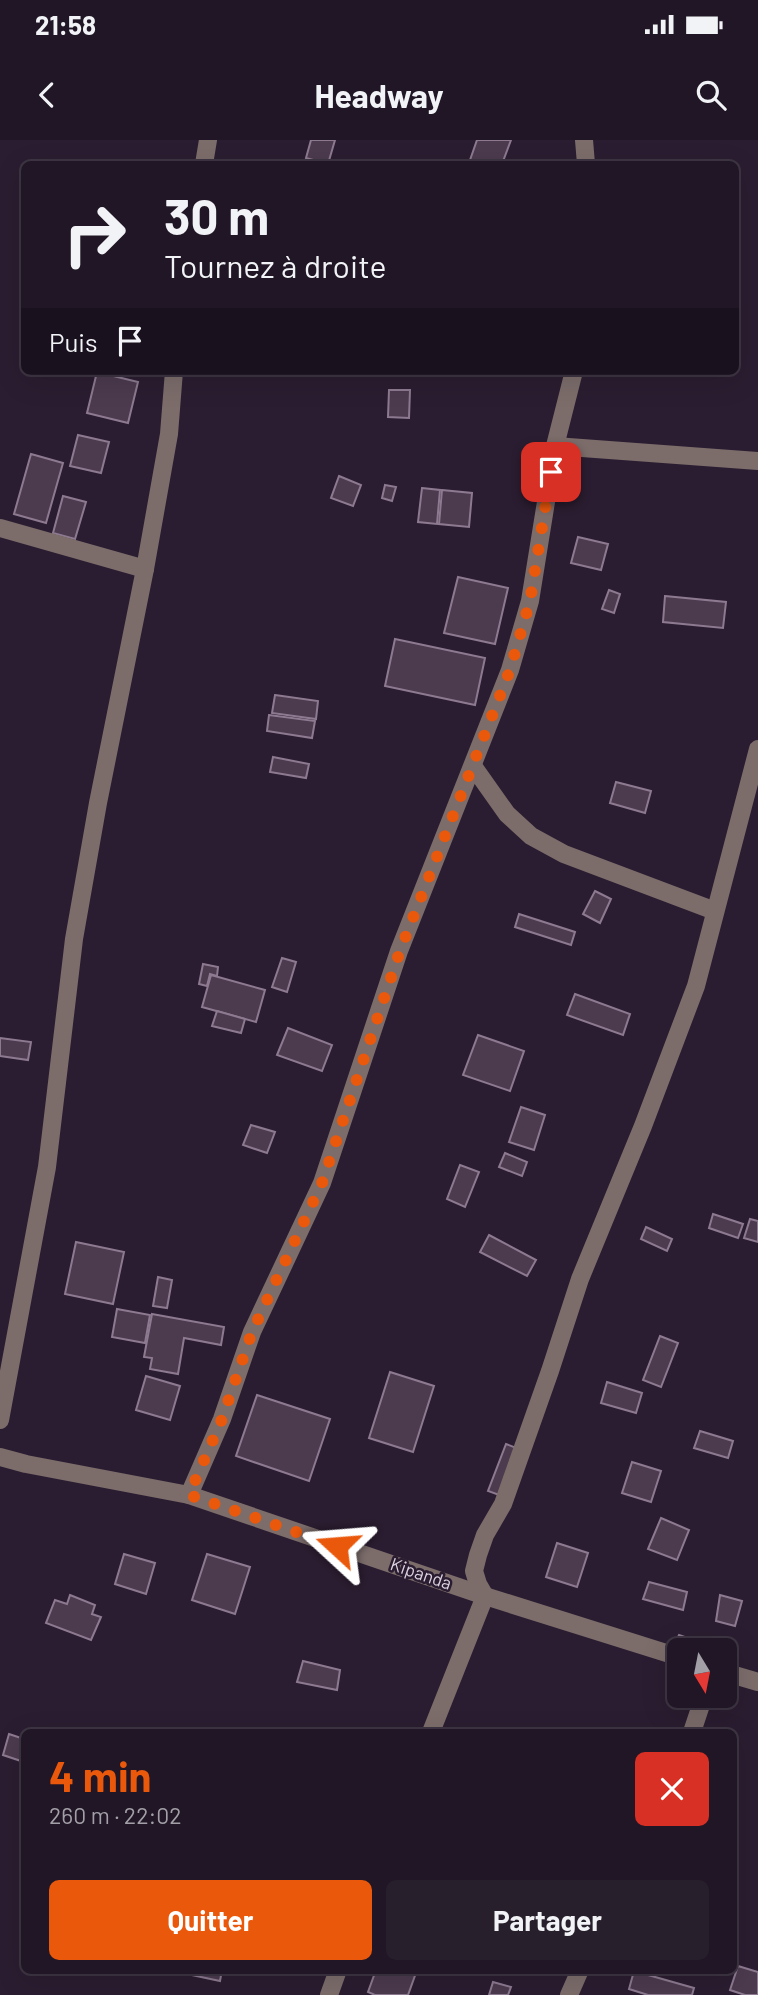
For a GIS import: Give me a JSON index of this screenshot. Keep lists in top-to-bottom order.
{
  "streets": {
    "street": ["Kipanda"]
  },
  "north": "bottom",
  "page": {
    "status": "21:58",
    "header": "Headway",
    "turn": ["30 m", "Tournez à droite"],
    "then": "Puis",
    "heading": ["4 min", "260 m · 22:02"],
    "buttons": ["Quitter", "Partager"]
  }
}
